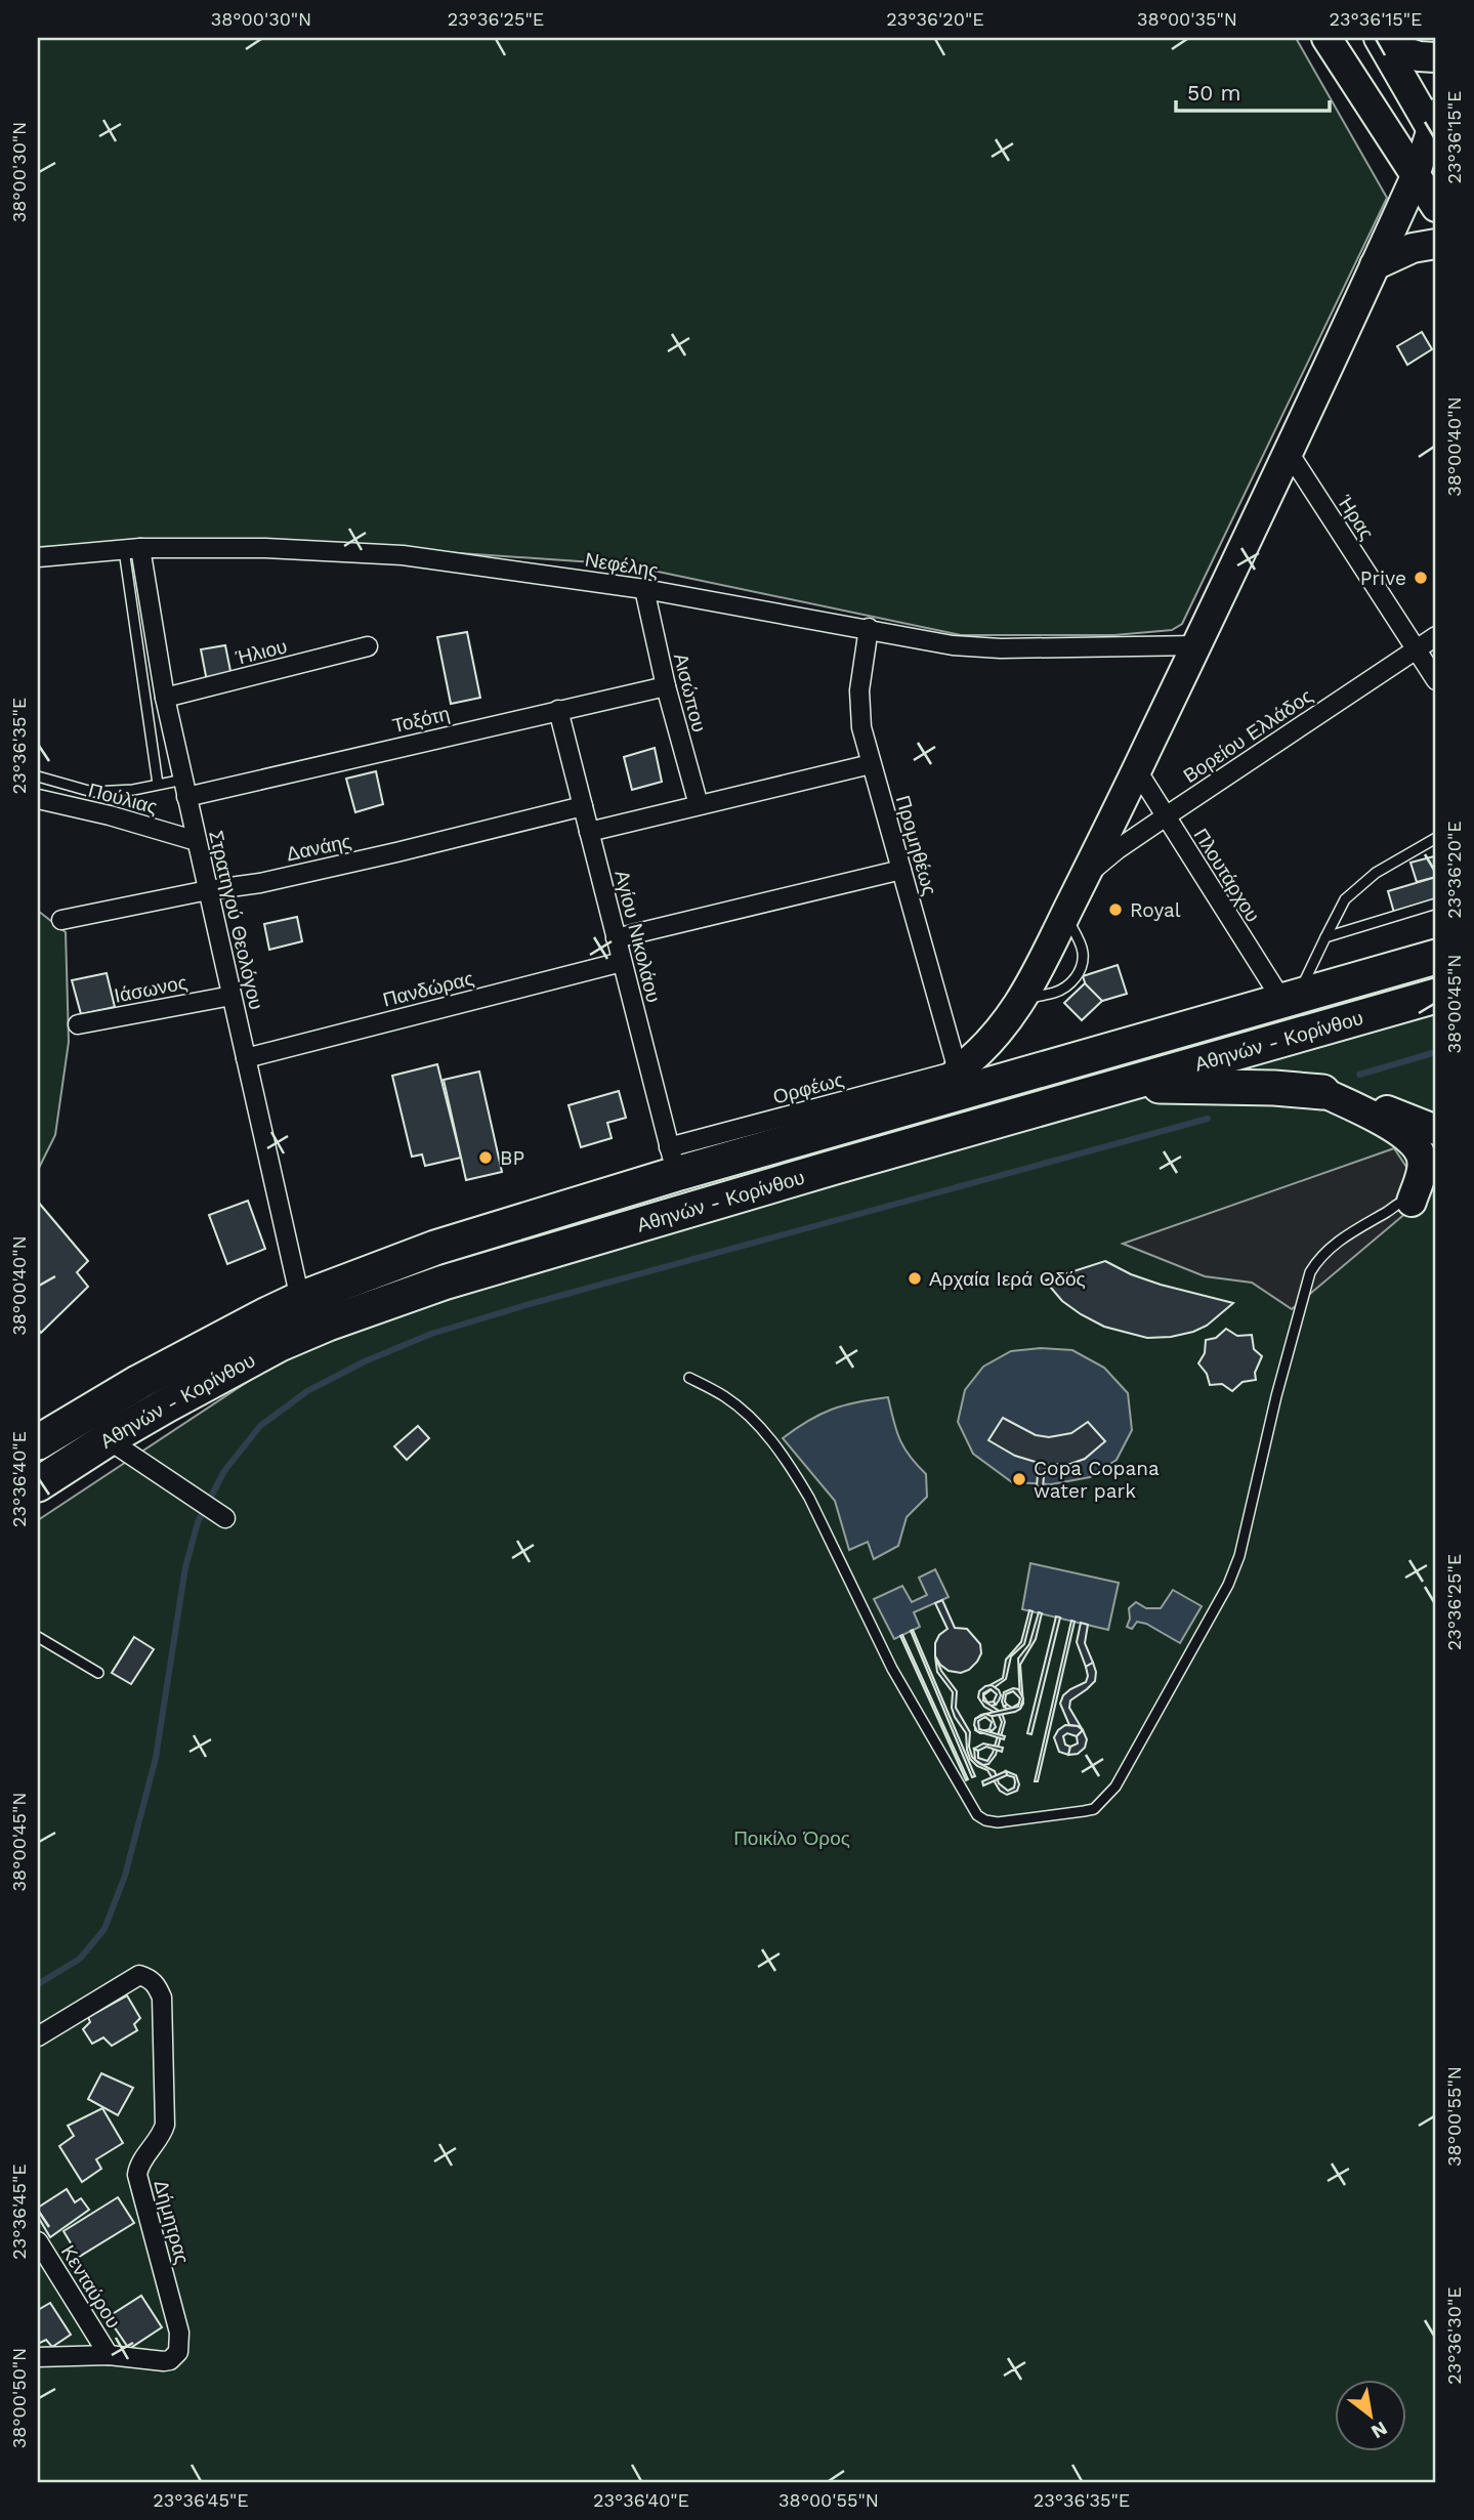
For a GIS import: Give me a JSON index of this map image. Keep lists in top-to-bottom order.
{
  "streets": {
    "highway": ["Αθηνών - Κορίνθου"],
    "street": [
      "Ήρας",
      "Νεφέλης",
      "Ήλιου",
      "Αισώπου",
      "Τοξότη",
      "Βορείου Ελλάδος",
      "Πούλιας",
      "Προμηθέως",
      "Δανάης",
      "Πλουτάρχου",
      "Στρατηγού Θεολόγου",
      "Αγίου Νικολάου",
      "Ιάσωνος",
      "Πανδώρας",
      "Ορφέως",
      "Δήμητρας",
      "Κενταύρου"
    ]
  },
  "crossings": [
    ["Ήρας", "Βορείου Ελλάδος"],
    ["Νεφέλης", "Αισώπου"],
    ["Νεφέλης", "Προμηθέως"],
    ["Νεφέλης", "Στρατηγού Θεολόγου"],
    ["Ήλιου", "Στρατηγού Θεολόγου"],
    ["Αισώπου", "Τοξότη"],
    ["Τοξότη", "Στρατηγού Θεολόγου"],
    ["Τοξότη", "Αγίου Νικολάου"],
    ["Βορείου Ελλάδος", "Πλουτάρχου"],
    ["Πούλιας", "Στρατηγού Θεολόγου"],
    ["Προμηθέως", "Ορφέως"],
    ["Δανάης", "Στρατηγού Θεολόγου"],
    ["Δανάης", "Αγίου Νικολάου"],
    ["Πλουτάρχου", "Αθηνών - Κορίνθου"],
    ["Στρατηγού Θεολόγου", "Ιάσωνος"],
    ["Στρατηγού Θεολόγου", "Πανδώρας"],
    ["Στρατηγού Θεολόγου", "Αθηνών - Κορίνθου"],
    ["Αγίου Νικολάου", "Πανδώρας"],
    ["Αγίου Νικολάου", "Αθηνών - Κορίνθου"],
    ["Αγίου Νικολάου", "Ορφέως"],
    ["Αθηνών - Κορίνθου", "Ορφέως"],
    ["Δήμητρας", "Κενταύρου"]
  ],
  "parks": ["Ποικίλο Όρος"],
  "places": [
    "Prive",
    "Royal",
    "BP",
    "Αρχαία Ιερά Οδός",
    "Copa Copana water park"
  ],
  "scale_bar": "50 m",
  "north": "bottom right",
  "coordinates": [
    "38°00'30\"N",
    "23°36'25\"E",
    "23°36'20\"E",
    "38°00'35\"N",
    "23°36'15\"E",
    "38°00'40\"N",
    "23°36'35\"E",
    "38°00'45\"N",
    "23°36'40\"E",
    "38°00'55\"N",
    "23°36'45\"E",
    "23°36'30\"E",
    "38°00'50\"N"
  ]
}
